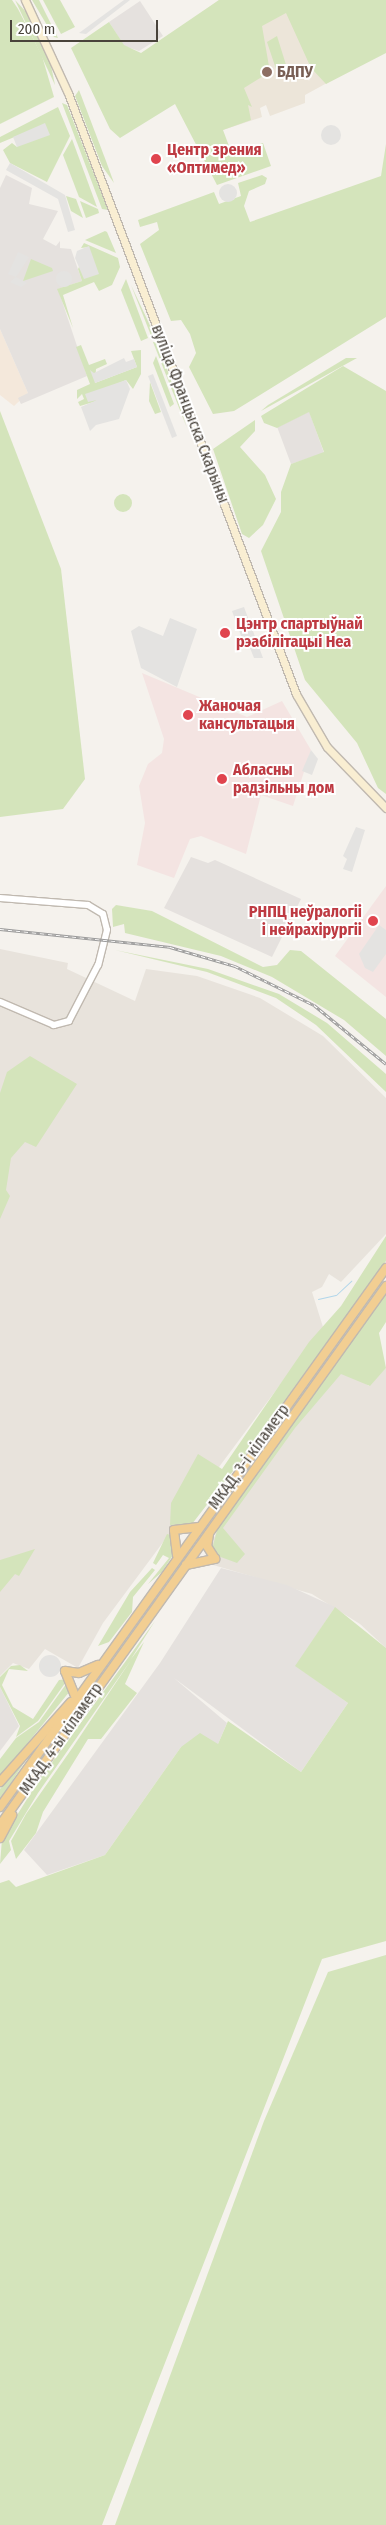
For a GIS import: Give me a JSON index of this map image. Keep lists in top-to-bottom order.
{
  "streets": {
    "highway": ["МКАД, 3-і кіламетр", "МКАД, 4-ы кіламетр"],
    "main road": ["вуліца Францыска Скарыны"]
  },
  "crossings": [
    ["МКАД, 3-і кіламетр", "МКАД, 4-ы кіламетр"]
  ],
  "places": [
    "БДПУ",
    "Центр зрения «Оптимед»",
    "Цэнтр спартыўнай рэабілітацыі Неа",
    "Жаночая кансультацыя",
    "Абласны радзільны дом",
    "РНПЦ неўралогіі і нейрахірургіі"
  ],
  "scale_bar": "200 m"
}
